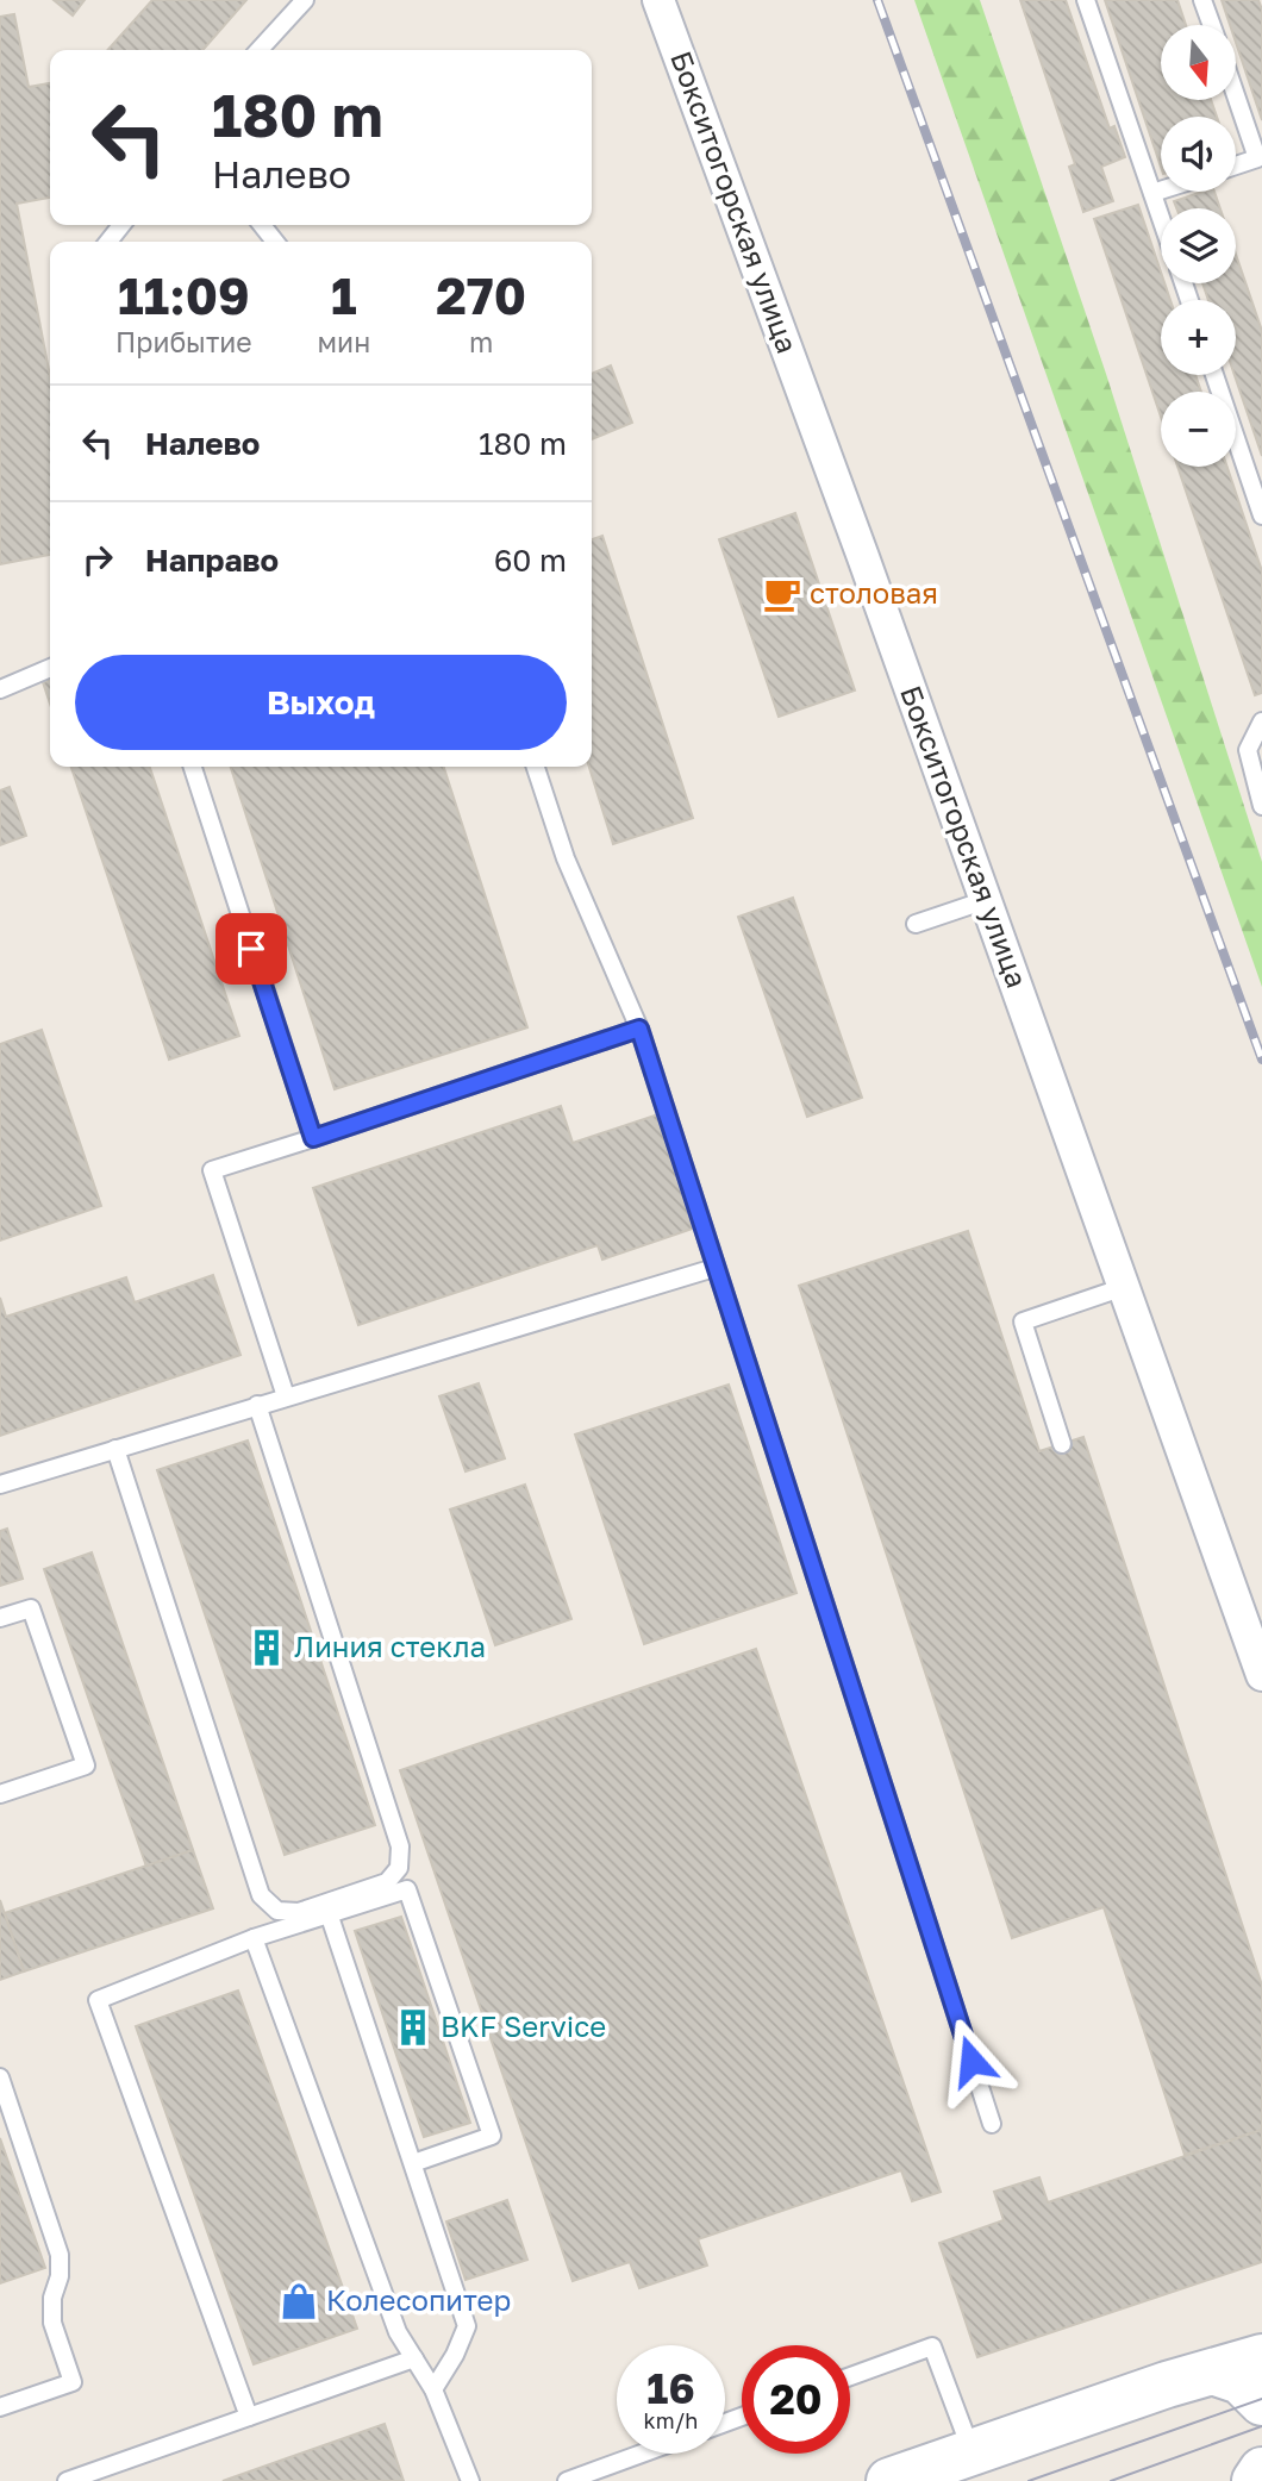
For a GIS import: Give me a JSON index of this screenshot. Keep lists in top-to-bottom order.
{
  "streets": {
    "street": ["Бокситогорская улица"]
  },
  "places": {
    "cafe": ["столовая"],
    "building": ["Линия стекла", "BKF Service"],
    "shop": ["Колесопитер"]
  },
  "north": "bottom",
  "page": {
    "map_buttons": ["+", "−"],
    "turn": ["180 m", "Налево"],
    "eta": [
      "11:09",
      "Прибытие",
      "1",
      "мин",
      "270",
      "m"
    ],
    "list": [
      {
        "name": "Налево",
        "value": "180 m"
      },
      {
        "name": "Направо",
        "value": "60 m"
      }
    ],
    "buttons": "Выход",
    "speed": "16 km/h",
    "limit": "20"
  }
}
